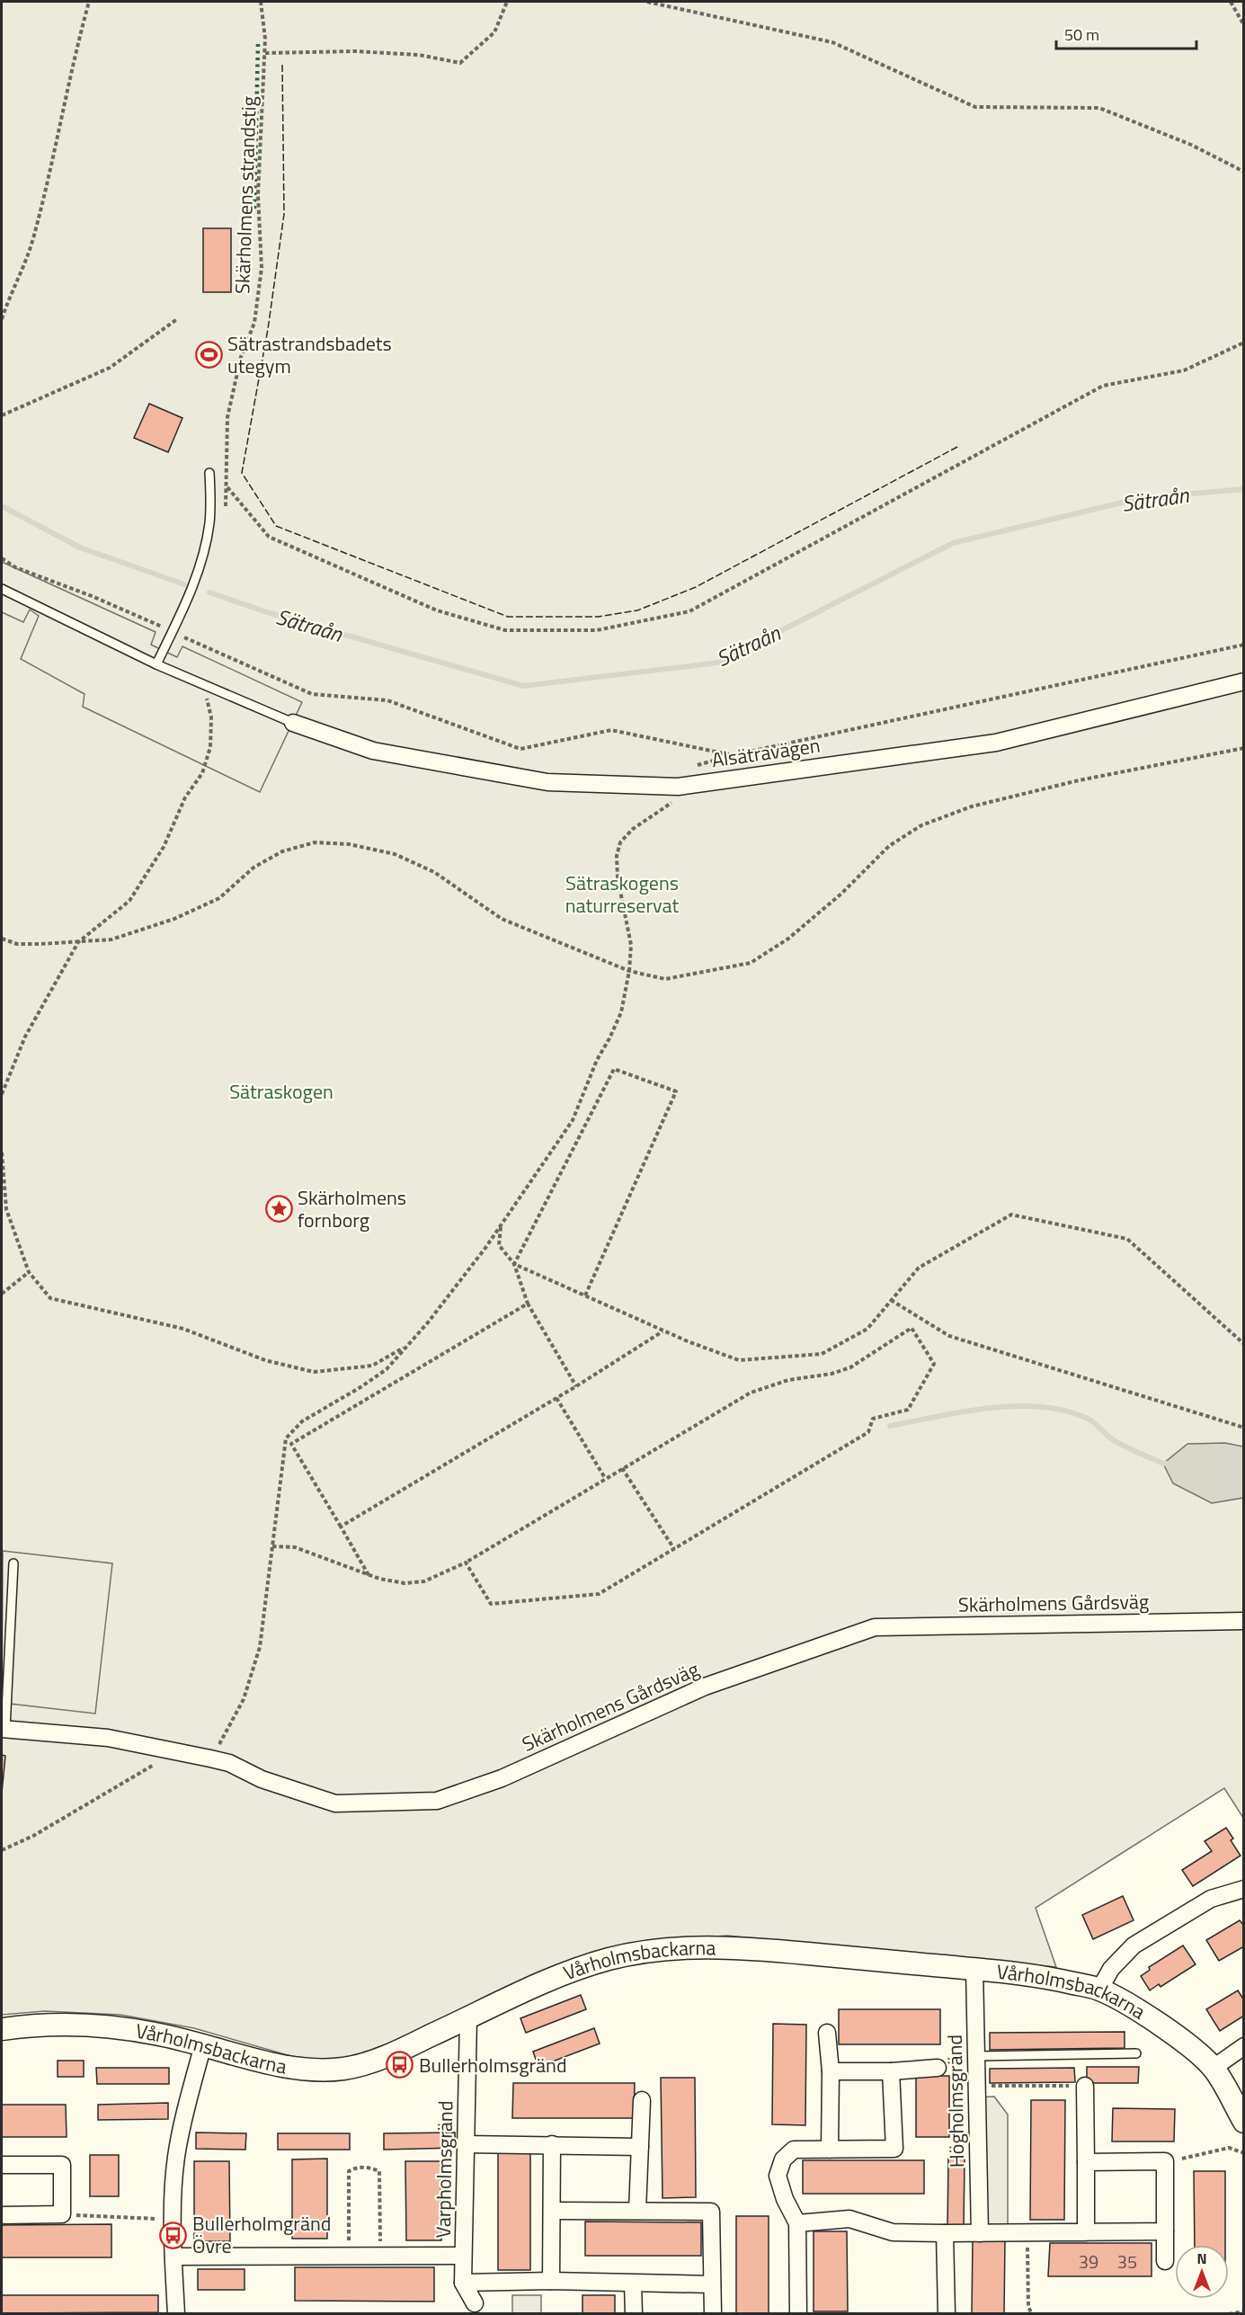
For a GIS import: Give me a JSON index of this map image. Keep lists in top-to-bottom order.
{
  "streets": {
    "street": [
      "Alsätravägen",
      "Skärholmens Gårdsväg",
      "Vårholmsbackarna",
      "Högholmsgränd",
      "Varpholmsgränd"
    ],
    "path": ["Skärholmens strandstig"]
  },
  "crossings": [
    ["Vårholmsbackarna", "Högholmsgränd"],
    ["Vårholmsbackarna", "Varpholmsgränd"]
  ],
  "water": ["Sätraån"],
  "parks": ["Sätraskogens naturreservat", "Sätraskogen"],
  "places": {
    "sports": ["Sätrastrandsbadets utegym"],
    "place": ["Skärholmens fornborg"],
    "bus stop": ["Bullerholmsgränd", "Bullerholmgränd Övre"]
  },
  "house_numbers": ["39", "35"],
  "scale_bar": "50 m",
  "north": "top"
}
